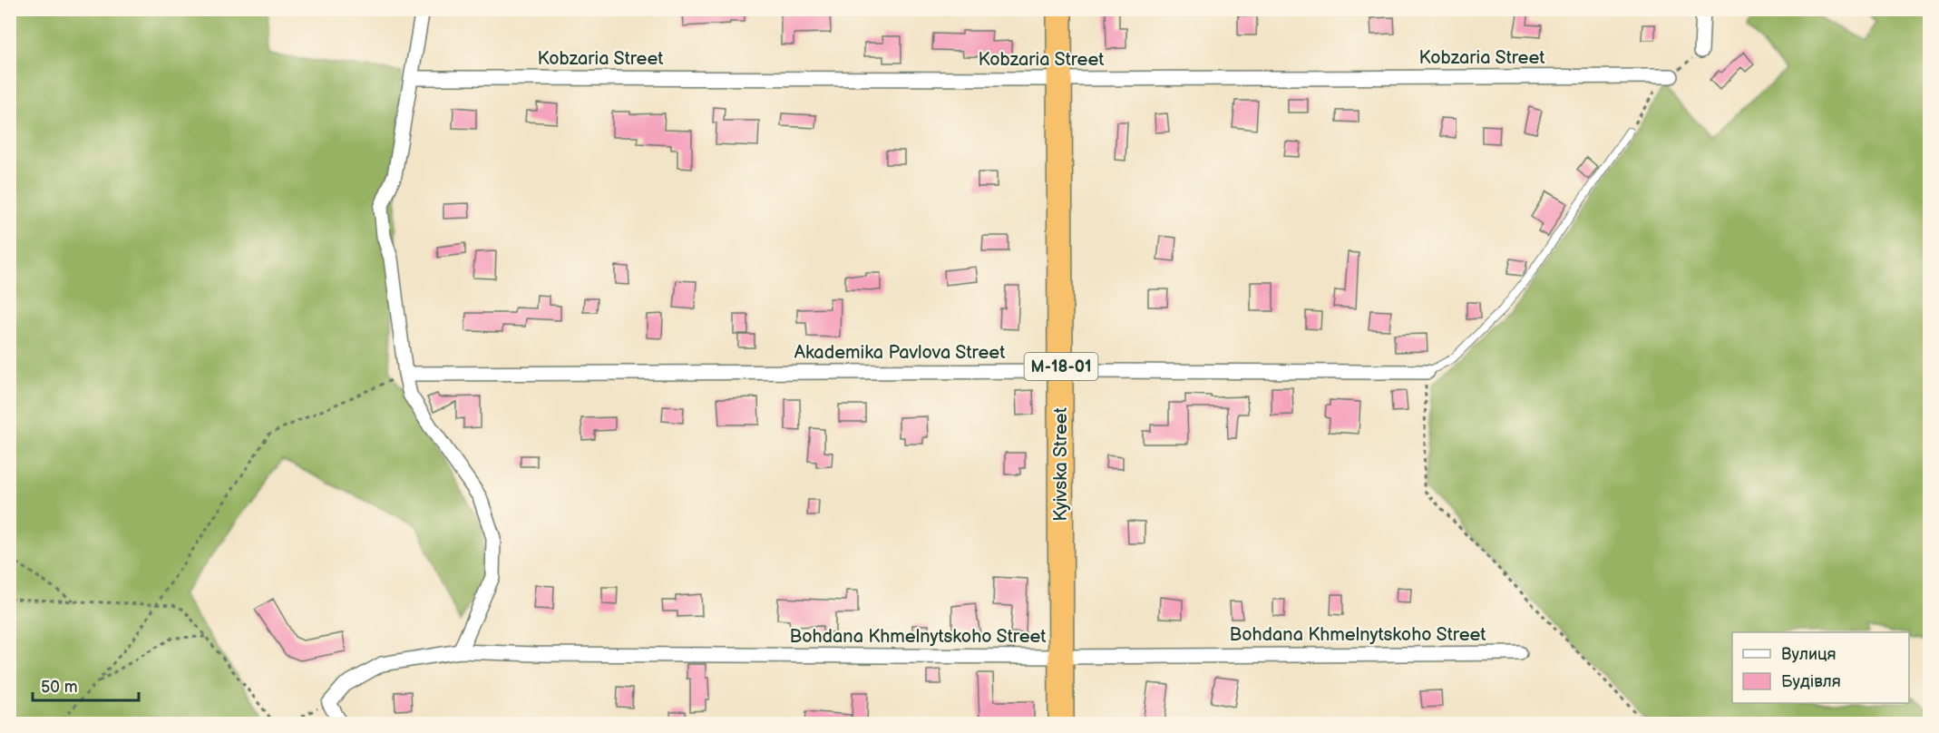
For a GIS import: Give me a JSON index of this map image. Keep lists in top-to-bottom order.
{
  "streets": {
    "highway": ["М-18-01", "Kyivska Street"],
    "street": ["Kobzaria Street", "Akademika Pavlova Street", "Bohdana Khmelnytskoho Street"]
  },
  "crossings": [
    ["Kobzaria Street", "Kyivska Street"],
    ["Akademika Pavlova Street", "Kyivska Street"],
    ["Kyivska Street", "Bohdana Khmelnytskoho Street"]
  ],
  "legend": ["Вулиця", "Будівля"],
  "scale_bar": "50 m"
}
